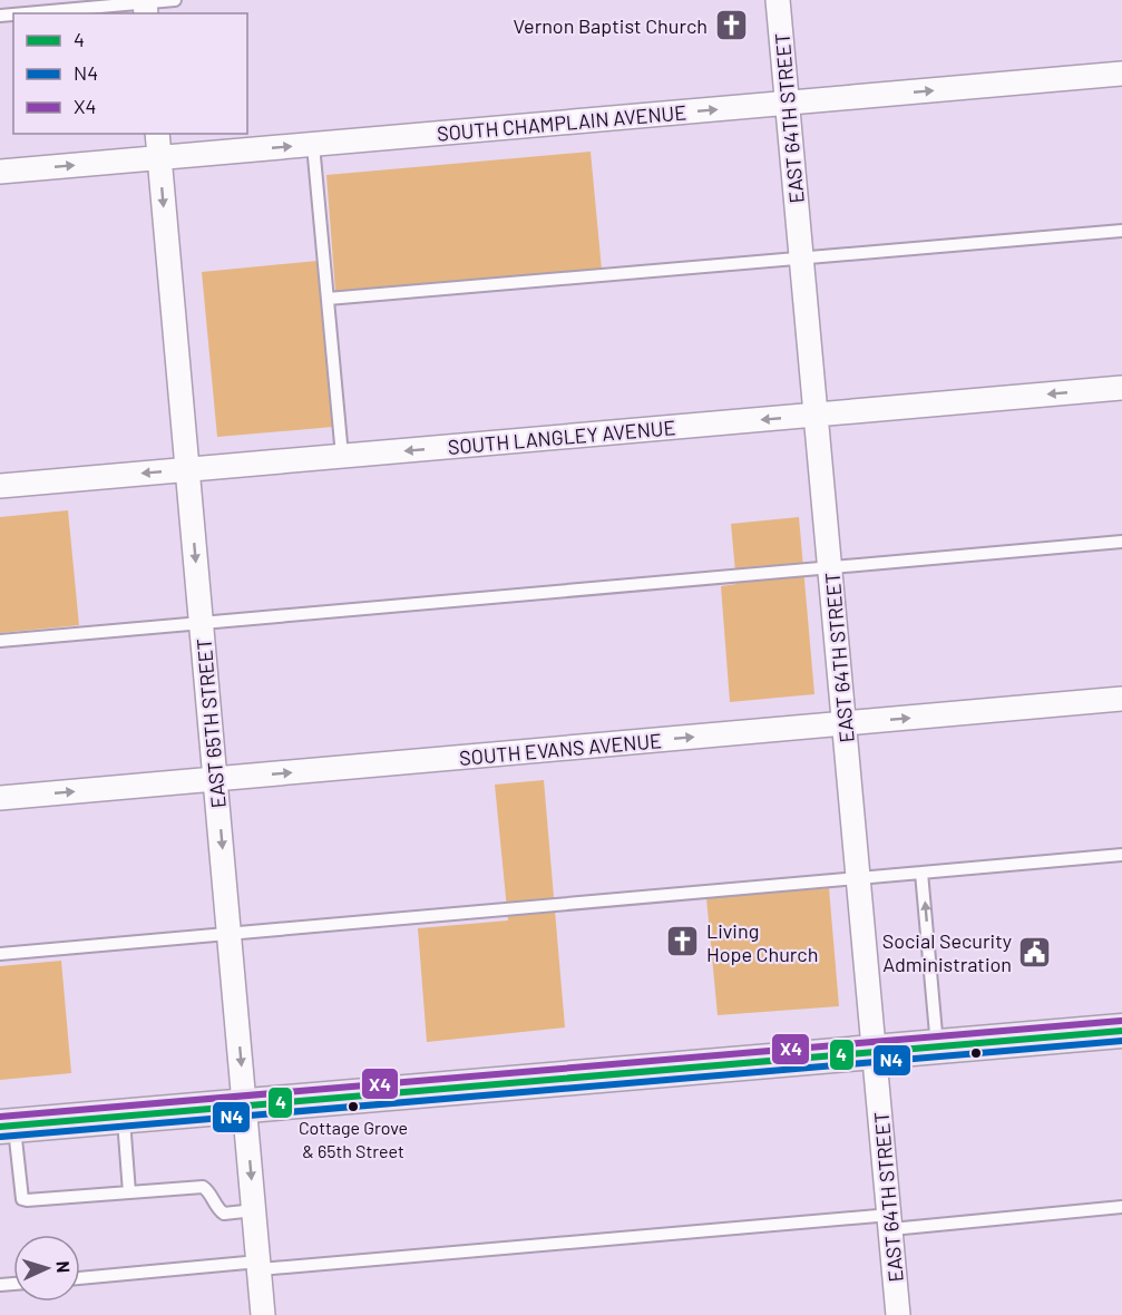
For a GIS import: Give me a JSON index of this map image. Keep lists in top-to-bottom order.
{
  "streets": {
    "street": [
      "EAST 64TH STREET",
      "SOUTH CHAMPLAIN AVENUE",
      "SOUTH LANGLEY AVENUE",
      "EAST 65TH STREET",
      "SOUTH EVANS AVENUE"
    ]
  },
  "crossings": [
    ["EAST 64TH STREET", "SOUTH CHAMPLAIN AVENUE"],
    ["EAST 64TH STREET", "SOUTH LANGLEY AVENUE"],
    ["EAST 64TH STREET", "SOUTH EVANS AVENUE"],
    ["SOUTH CHAMPLAIN AVENUE", "EAST 65TH STREET"],
    ["SOUTH LANGLEY AVENUE", "EAST 65TH STREET"],
    ["EAST 65TH STREET", "SOUTH EVANS AVENUE"]
  ],
  "one_way": [
    "SOUTH CHAMPLAIN AVENUE",
    "SOUTH LANGLEY AVENUE",
    "EAST 65TH STREET",
    "SOUTH EVANS AVENUE"
  ],
  "places": {
    "church": ["Vernon Baptist Church", "Living Hope Church"],
    "public building": ["Social Security Administration"],
    "other": ["Cottage Grove & 65th Street"]
  },
  "lines": ["transit line X4", "transit line 4", "transit line N4"],
  "legend": ["4", "N4", "X4"],
  "north": "right"
}
